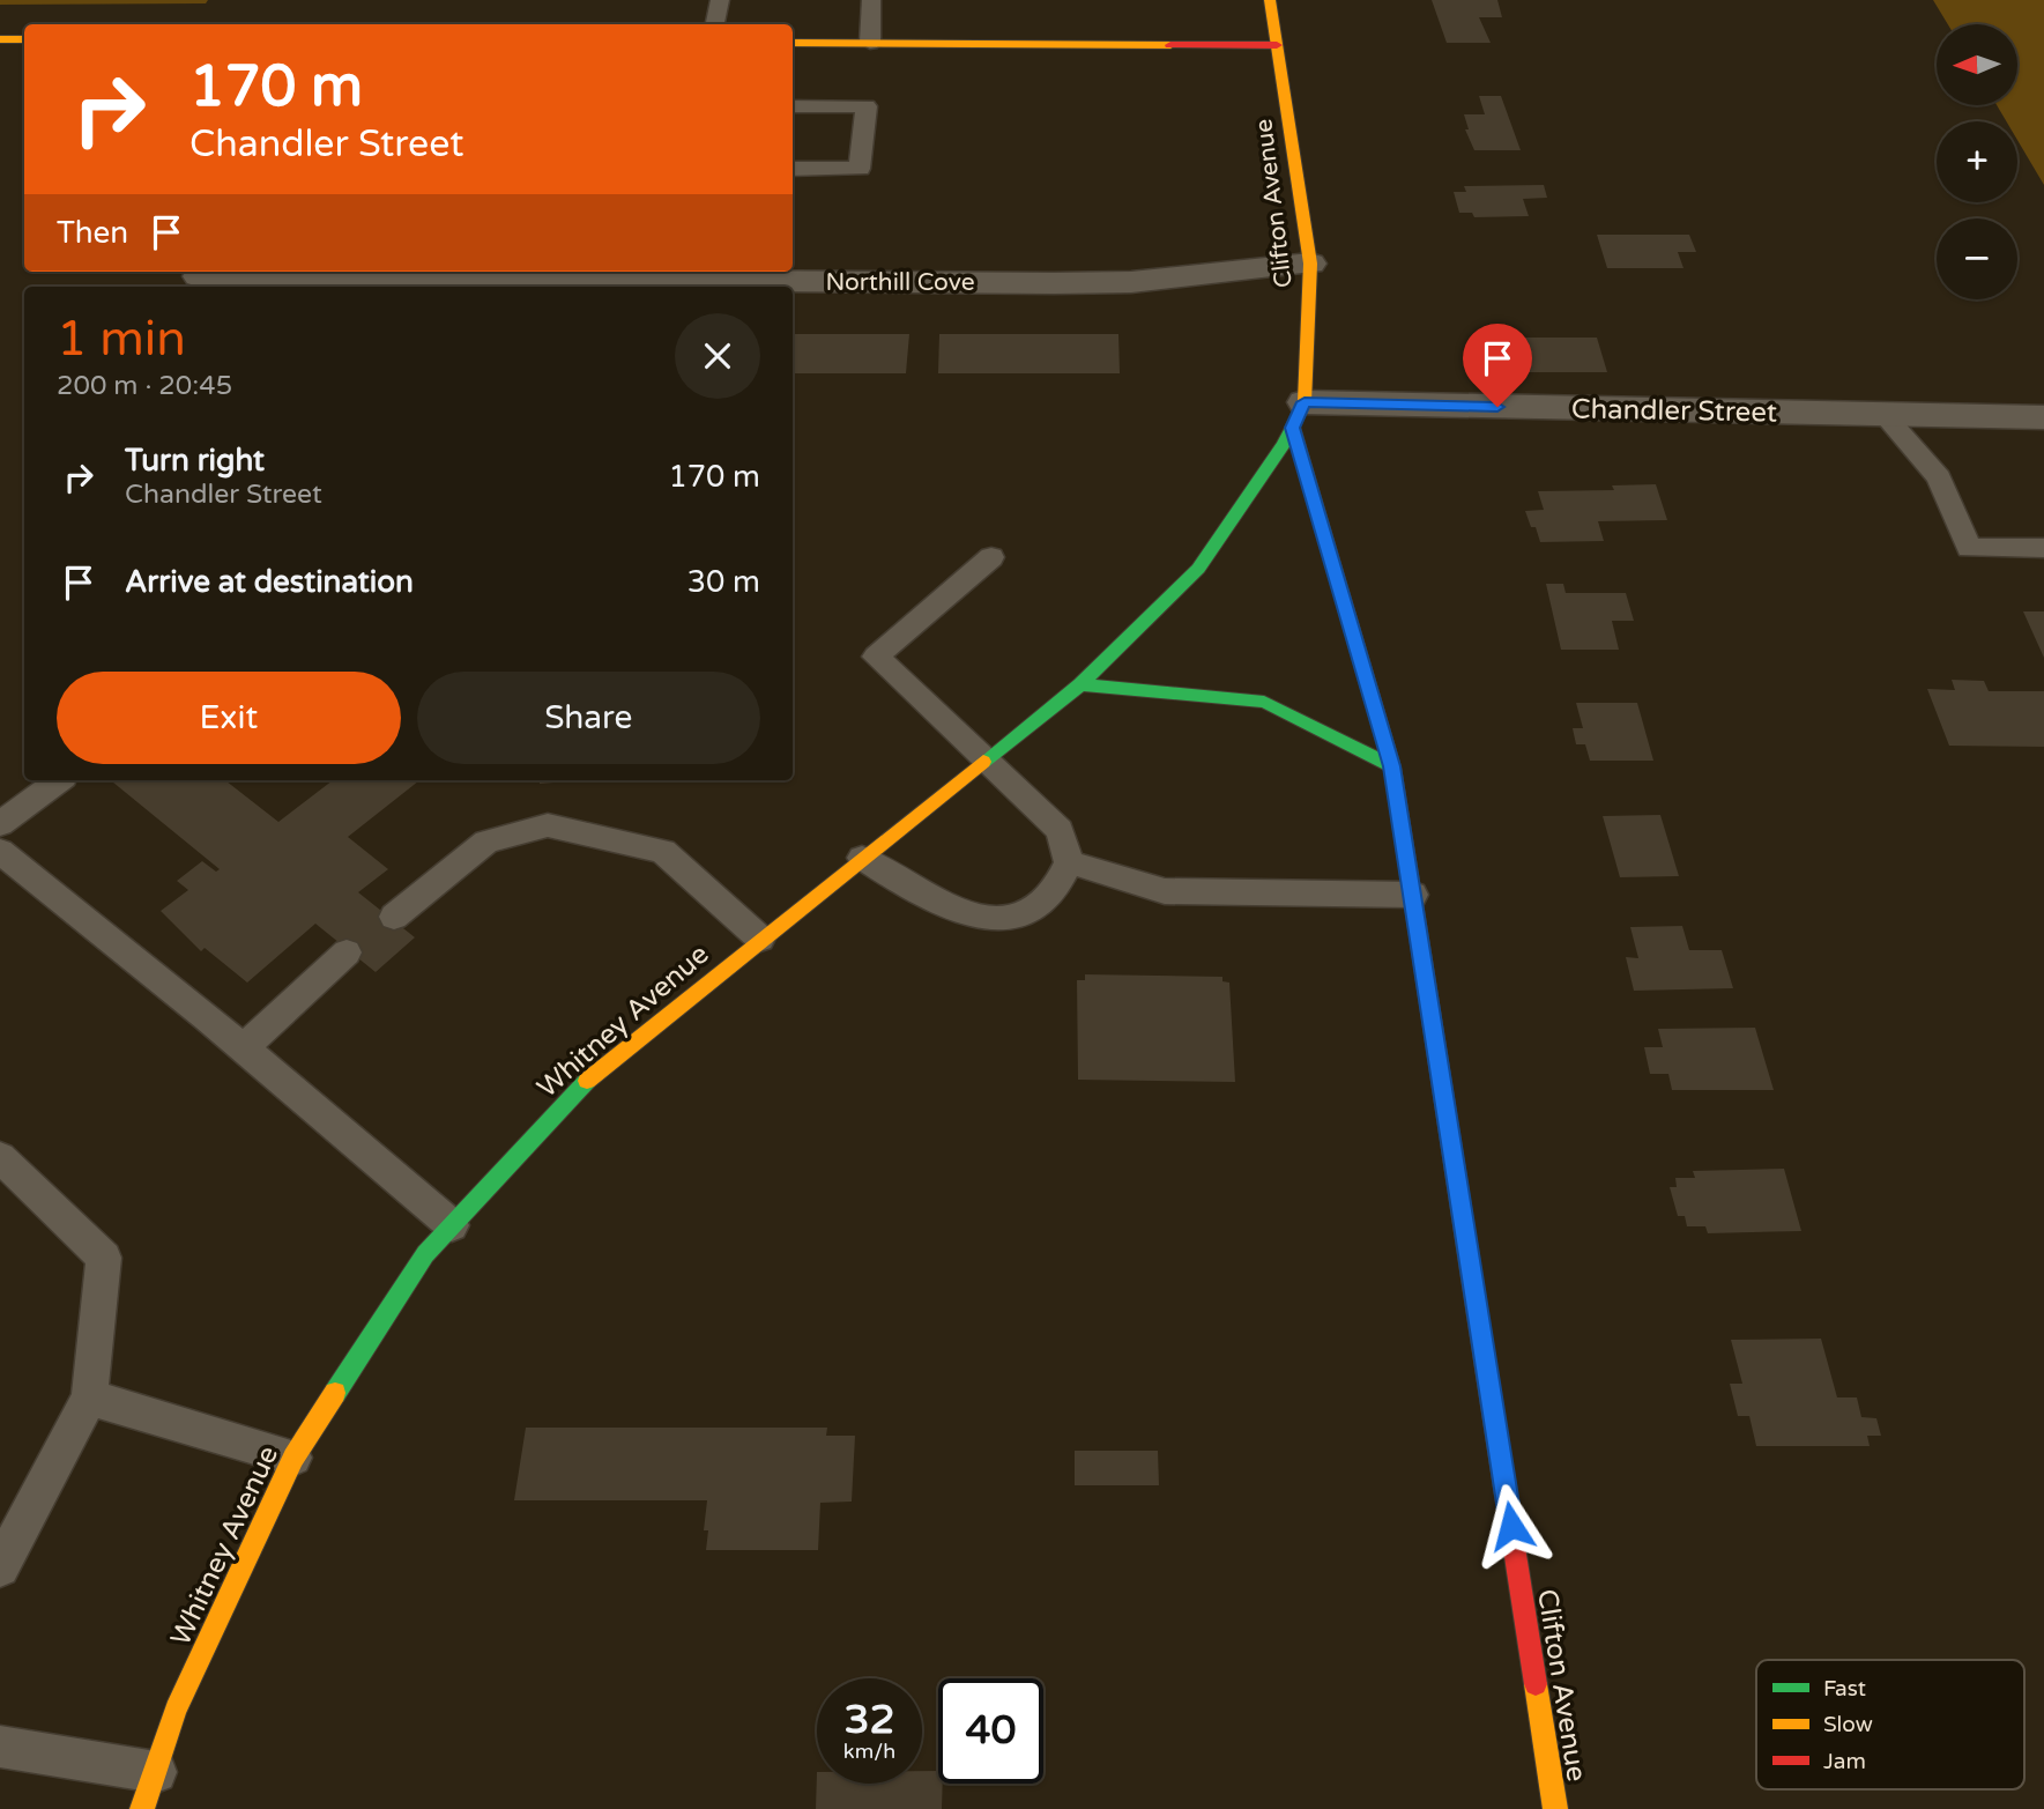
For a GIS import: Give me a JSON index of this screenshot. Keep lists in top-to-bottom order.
{
  "streets": {
    "main road": ["Clifton Avenue", "Whitney Avenue"],
    "street": ["Northill Cove", "Chandler Street"]
  },
  "crossings": [
    ["Clifton Avenue", "Northill Cove"],
    ["Clifton Avenue", "Chandler Street"],
    ["Clifton Avenue", "Whitney Avenue"],
    ["Chandler Street", "Whitney Avenue"]
  ],
  "legend": ["Fast", "Slow", "Jam"],
  "north": "left",
  "page": {
    "map_buttons": ["+", "−"],
    "turn": ["170 m", "Chandler Street"],
    "then": "Then",
    "heading": ["1 min", "200 m · 20:45"],
    "list": [
      {
        "name": "Turn right",
        "note": "Chandler Street",
        "value": "170 m"
      },
      {
        "name": "Arrive at destination",
        "value": "30 m"
      }
    ],
    "buttons": ["Exit", "Share"],
    "speed": "32 km/h",
    "limit": "40"
  }
}
